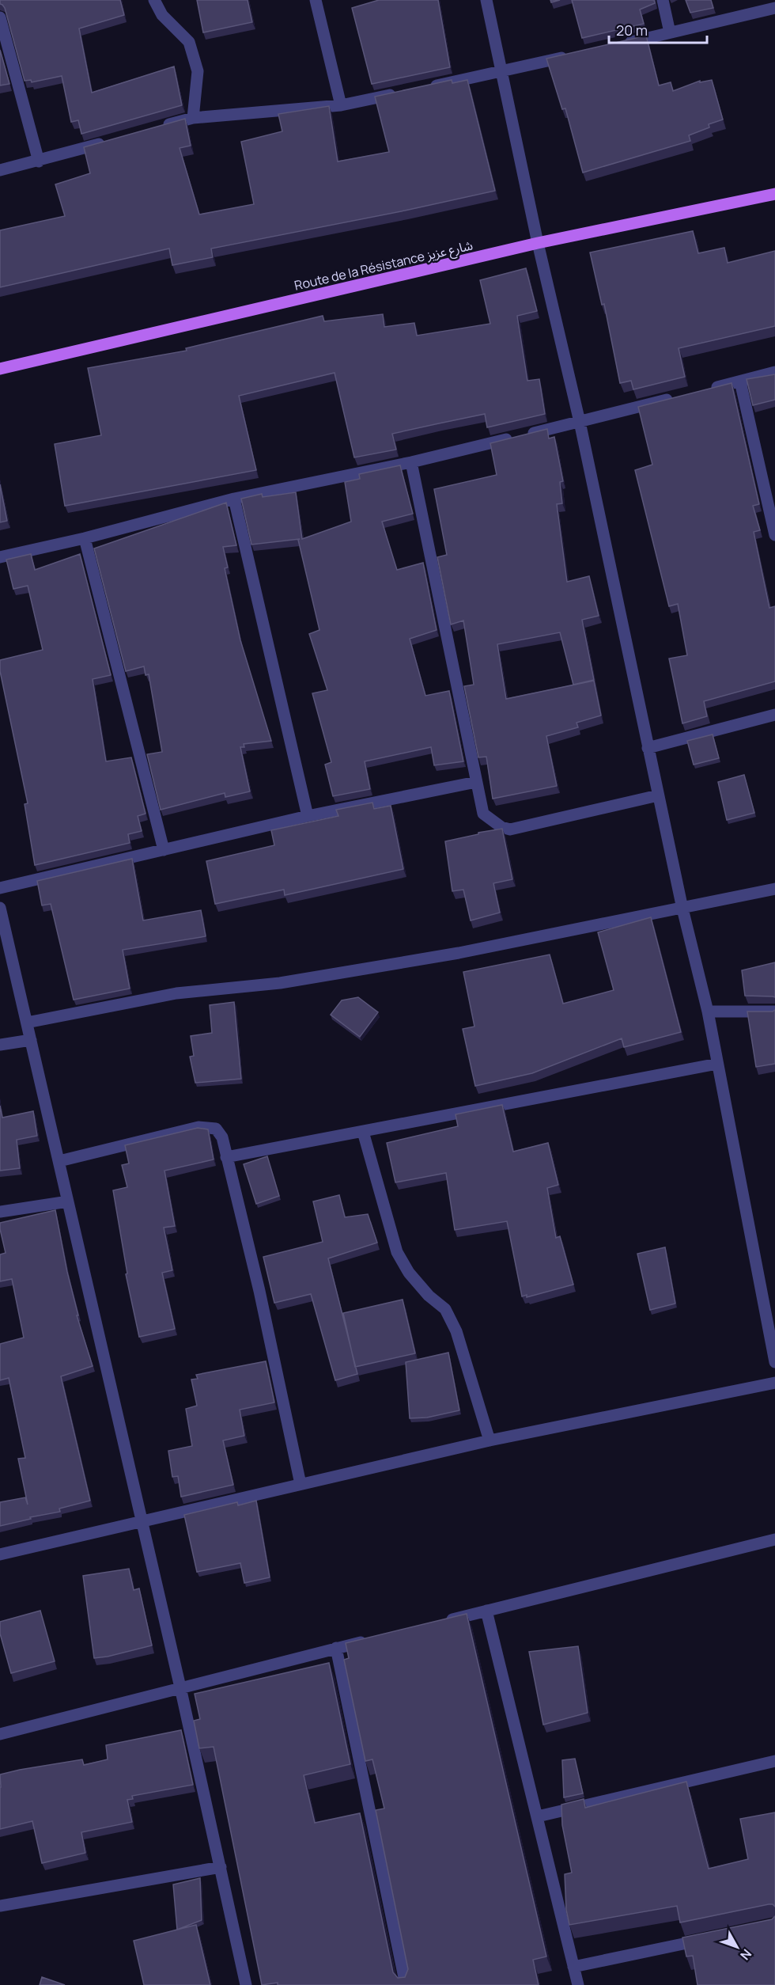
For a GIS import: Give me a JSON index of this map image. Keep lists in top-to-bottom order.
{
  "streets": {
    "main road": ["Route de la Résistance شارع عزيز"]
  },
  "scale_bar": "20 m",
  "north": "bottom right"
}
